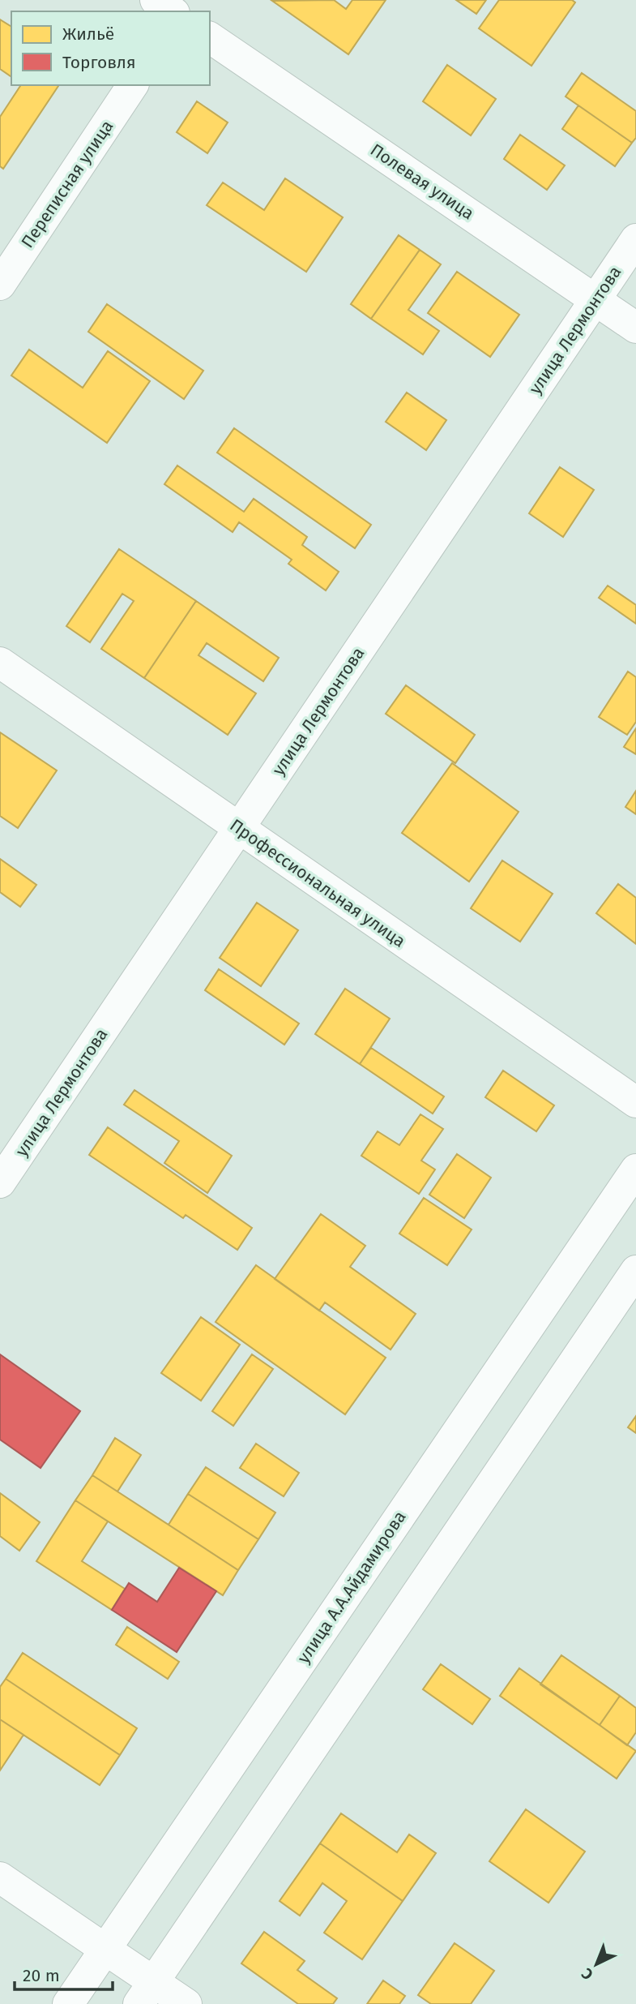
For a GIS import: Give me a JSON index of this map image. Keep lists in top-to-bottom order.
{
  "streets": {
    "street": [
      "Полевая улица",
      "Переписная улица",
      "улица Лермонтова",
      "Профессиональная улица",
      "улица А.А.Айдамирова"
    ]
  },
  "crossings": [
    ["Полевая улица", "улица Лермонтова"],
    ["улица Лермонтова", "Профессиональная улица"]
  ],
  "legend": ["Жильё", "Торговля"],
  "scale_bar": "20 m",
  "north": "bottom left"
}
